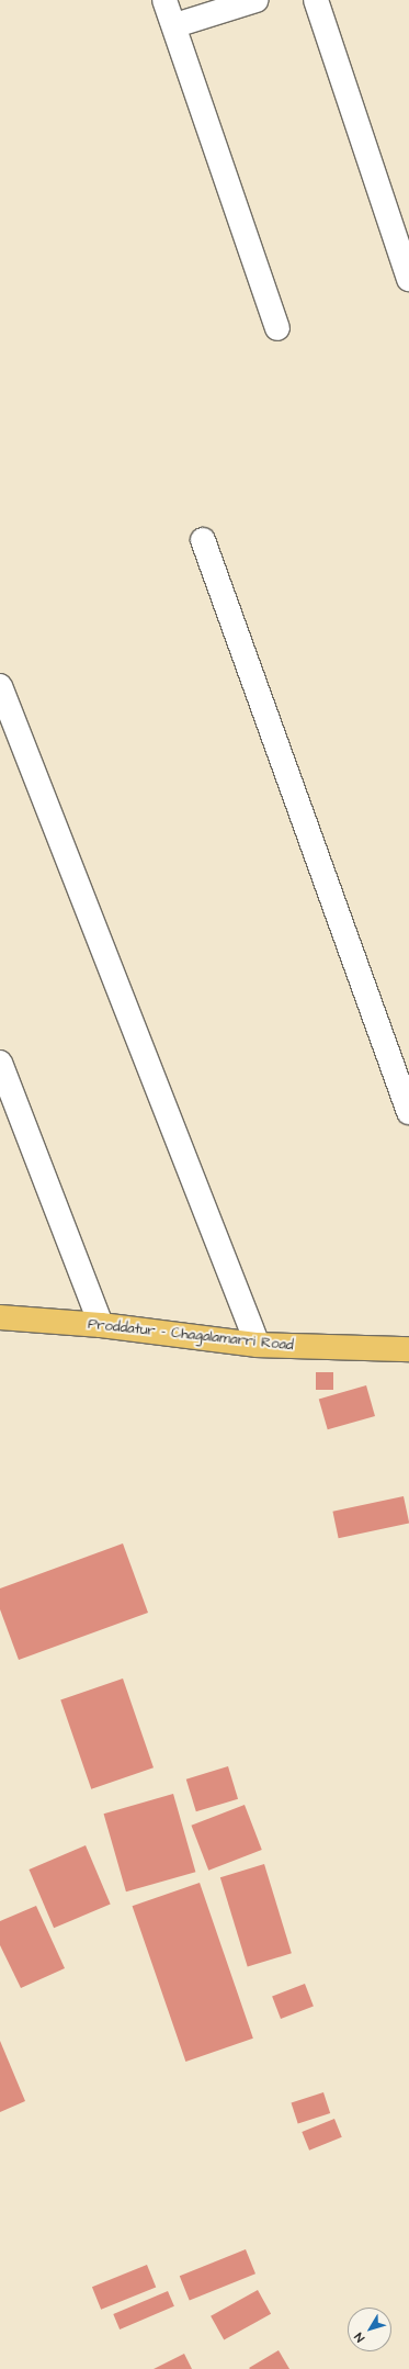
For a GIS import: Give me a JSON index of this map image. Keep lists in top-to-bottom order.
{
  "streets": {
    "main road": ["Proddatur - Chagalamarri Road"]
  },
  "north": "bottom left"
}
